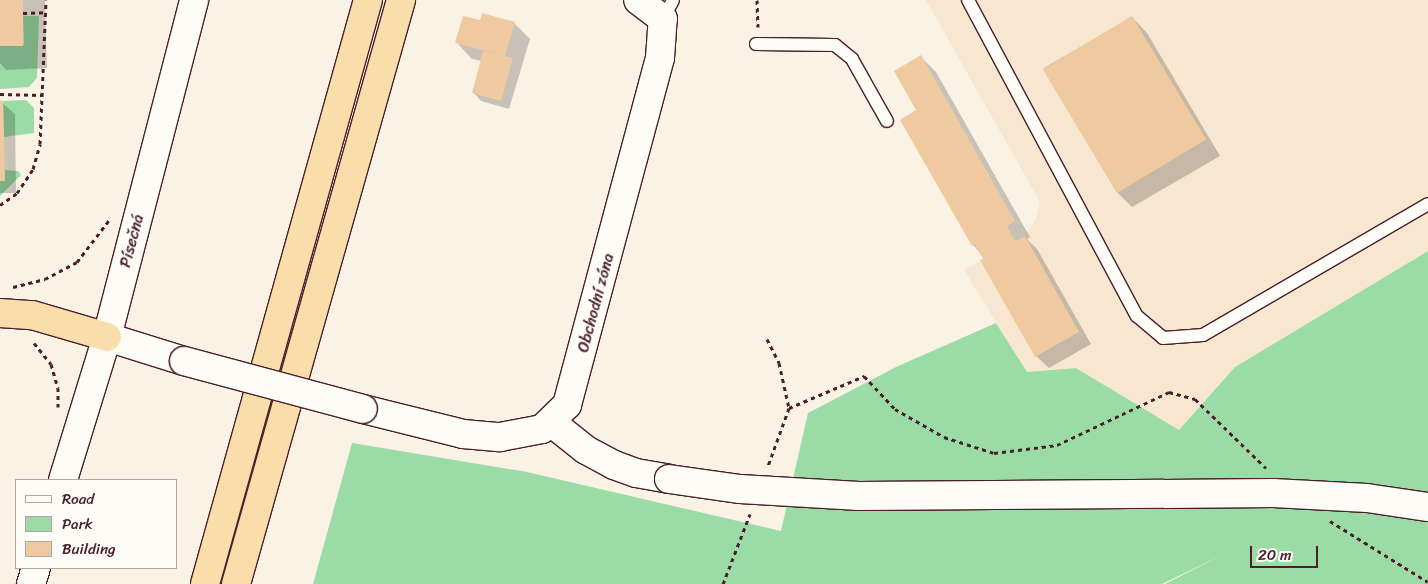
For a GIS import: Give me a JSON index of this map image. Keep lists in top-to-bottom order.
{
  "streets": {
    "street": ["Písečná", "Obchodní zóna"]
  },
  "legend": ["Road", "Park", "Building"],
  "scale_bar": "20 m"
}
